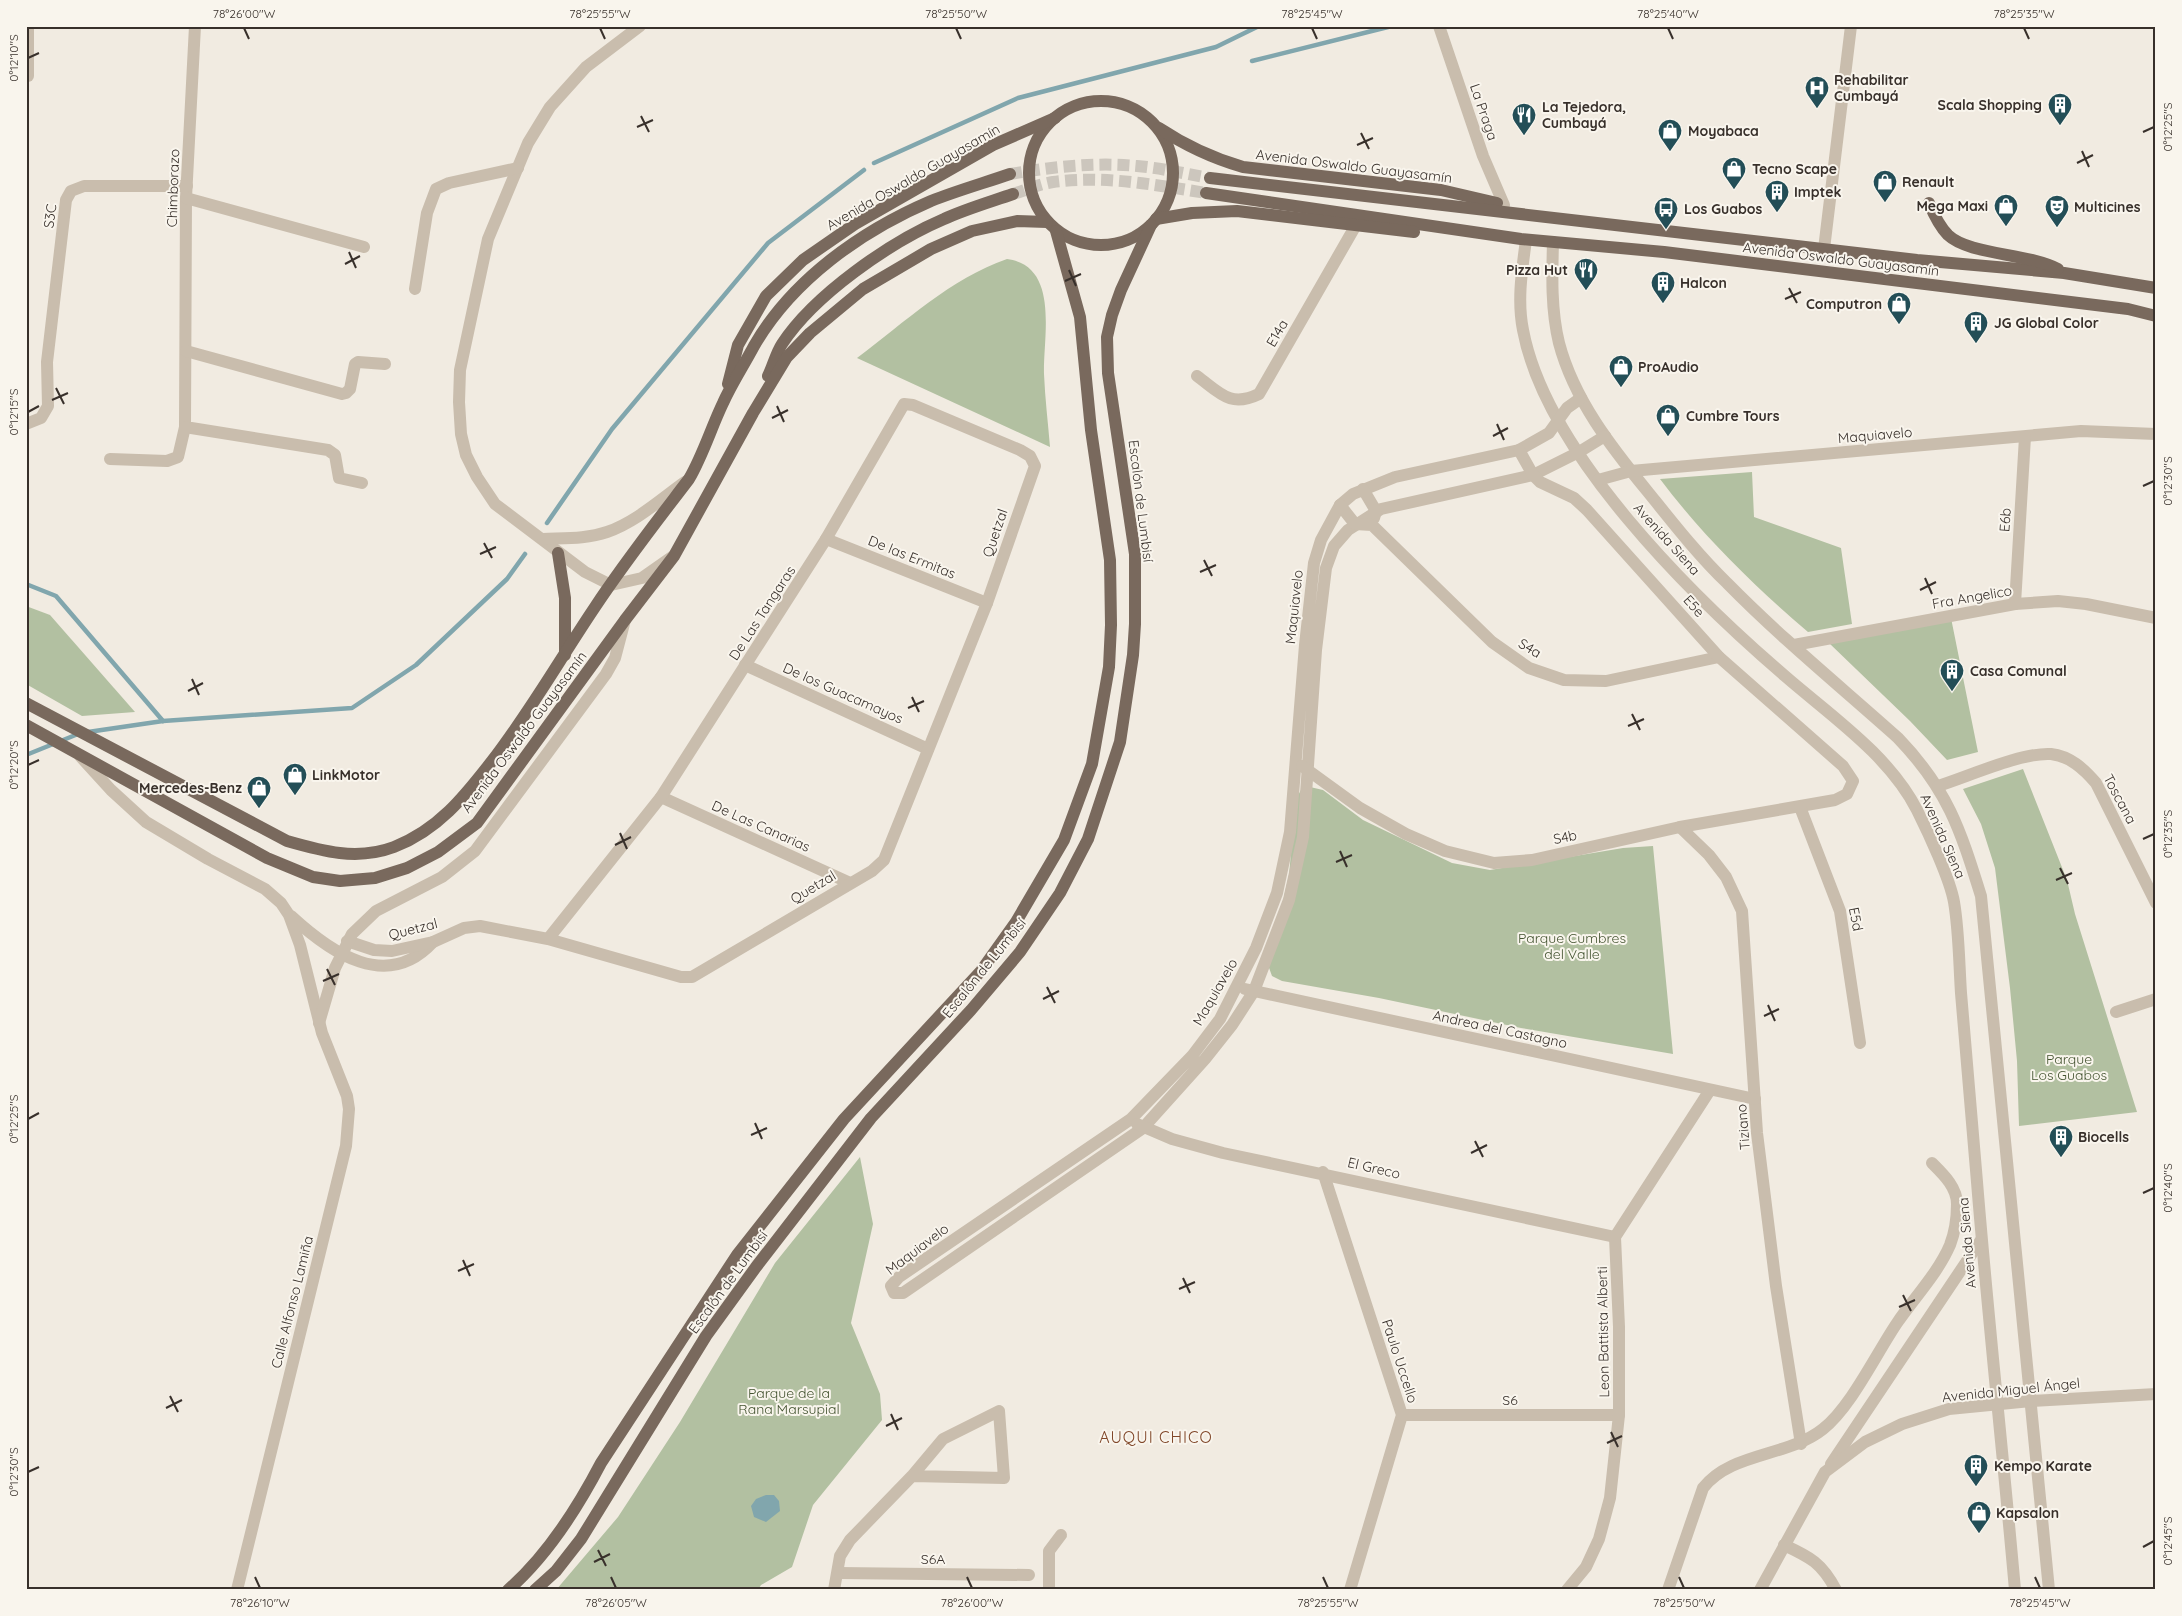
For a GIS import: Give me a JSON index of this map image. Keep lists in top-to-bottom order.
{
  "streets": {
    "main road": ["Avenida Oswaldo Guayasamín", "Escalón de Lumbisí"],
    "street": [
      "La Praga",
      "Chimborazo",
      "S3C",
      "E14a",
      "Maquiavelo",
      "E6b",
      "Quetzal",
      "Avenida Siena",
      "De las Ermitas",
      "Fra Angelico",
      "E5e",
      "De Las Tangaras",
      "S4a",
      "De los Guacamayos",
      "Toscana",
      "De Las Canarias",
      "S4b",
      "E5d",
      "Andrea del Castagno",
      "Tiziano",
      "El Greco",
      "Calle Alfonso Lamiña",
      "Leon Battista Alberti",
      "Paulo Uccello",
      "Avenida Miguel Ángel",
      "S6",
      "S6A"
    ]
  },
  "crossings": [
    ["La Praga", "Avenida Oswaldo Guayasamín"],
    ["Avenida Oswaldo Guayasamín", "E14a"],
    ["Avenida Oswaldo Guayasamín", "Escalón de Lumbisí"],
    ["Avenida Oswaldo Guayasamín", "Avenida Siena"],
    ["Avenida Oswaldo Guayasamín", "Calle Alfonso Lamiña"],
    ["Chimborazo", "S3C"],
    ["Maquiavelo", "E6b"],
    ["Maquiavelo", "Avenida Siena"],
    ["Maquiavelo", "E5e"],
    ["Maquiavelo", "S4b"],
    ["Maquiavelo", "Andrea del Castagno"],
    ["Maquiavelo", "El Greco"],
    ["E6b", "Fra Angelico"],
    ["Quetzal", "De las Ermitas"],
    ["Quetzal", "De Las Tangaras"],
    ["Quetzal", "De los Guacamayos"],
    ["Quetzal", "De Las Canarias"],
    ["Quetzal", "Calle Alfonso Lamiña"],
    ["Avenida Siena", "Fra Angelico"],
    ["Avenida Siena", "Toscana"],
    ["Avenida Siena", "Avenida Miguel Ángel"],
    ["De las Ermitas", "De Las Tangaras"],
    ["E5e", "S4a"],
    ["E5e", "S4b"],
    ["De Las Tangaras", "De los Guacamayos"],
    ["De Las Tangaras", "De Las Canarias"],
    ["S4b", "E5d"],
    ["S4b", "Tiziano"],
    ["Andrea del Castagno", "Tiziano"],
    ["El Greco", "Leon Battista Alberti"],
    ["El Greco", "Paulo Uccello"],
    ["Leon Battista Alberti", "S6"],
    ["Paulo Uccello", "S6"]
  ],
  "districts": ["AUQUI CHICO"],
  "parks": ["Parque Cumbres del Valle", "Parque Los Guabos", "Parque de la Rana Marsupial"],
  "places": {
    "hospital": ["Rehabilitar Cumbayá"],
    "building": [
      "Scala Shopping",
      "Imptek",
      "Halcon",
      "JG Global Color",
      "Casa Comunal",
      "Biocells",
      "Kempo Karate"
    ],
    "restaurant": ["La Tejedora, Cumbayá", "Pizza Hut"],
    "shop": [
      "Moyabaca",
      "Tecno Scape",
      "Renault",
      "Mega Maxi",
      "Computron",
      "ProAudio",
      "Cumbre Tours",
      "LinkMotor",
      "Mercedes-Benz",
      "Kapsalon"
    ],
    "theatre": ["Multicines"],
    "bus stop": ["Los Guabos"]
  },
  "coordinates": [
    "78°26'00\"W",
    "78°25'55\"W",
    "78°25'50\"W",
    "78°25'45\"W",
    "78°25'40\"W",
    "78°25'35\"W",
    "0°12'10\"S",
    "0°12'25\"S",
    "0°12'15\"S",
    "0°12'30\"S",
    "0°12'20\"S",
    "0°12'35\"S",
    "0°12'40\"S",
    "0°12'45\"S",
    "78°26'10\"W",
    "78°26'05\"W"
  ]
}
